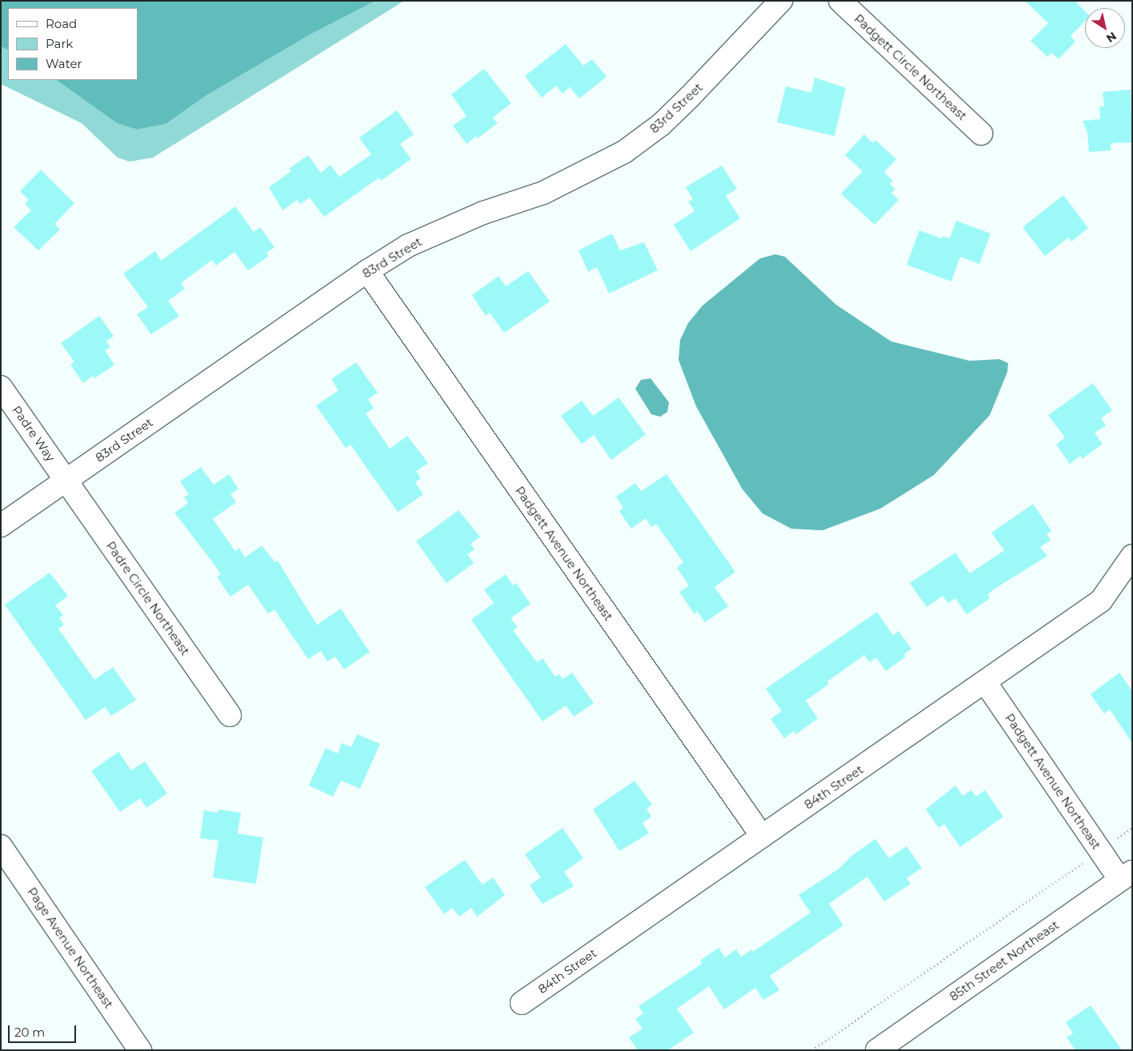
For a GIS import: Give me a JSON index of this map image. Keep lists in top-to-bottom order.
{
  "streets": {
    "street": [
      "Padgett Circle Northeast",
      "83rd Street",
      "Padre Way",
      "Padgett Avenue Northeast",
      "Padre Circle Northeast",
      "84th Street",
      "Page Avenue Northeast",
      "85th Street Northeast"
    ]
  },
  "crossings": [
    ["83rd Street", "Padre Way"],
    ["83rd Street", "Padgett Avenue Northeast"],
    ["83rd Street", "Padre Circle Northeast"],
    ["Padre Way", "Padre Circle Northeast"],
    ["Padgett Avenue Northeast", "84th Street"],
    ["Padgett Avenue Northeast", "85th Street Northeast"]
  ],
  "legend": ["Road", "Park", "Water"],
  "scale_bar": "20 m",
  "north": "bottom right"
}
